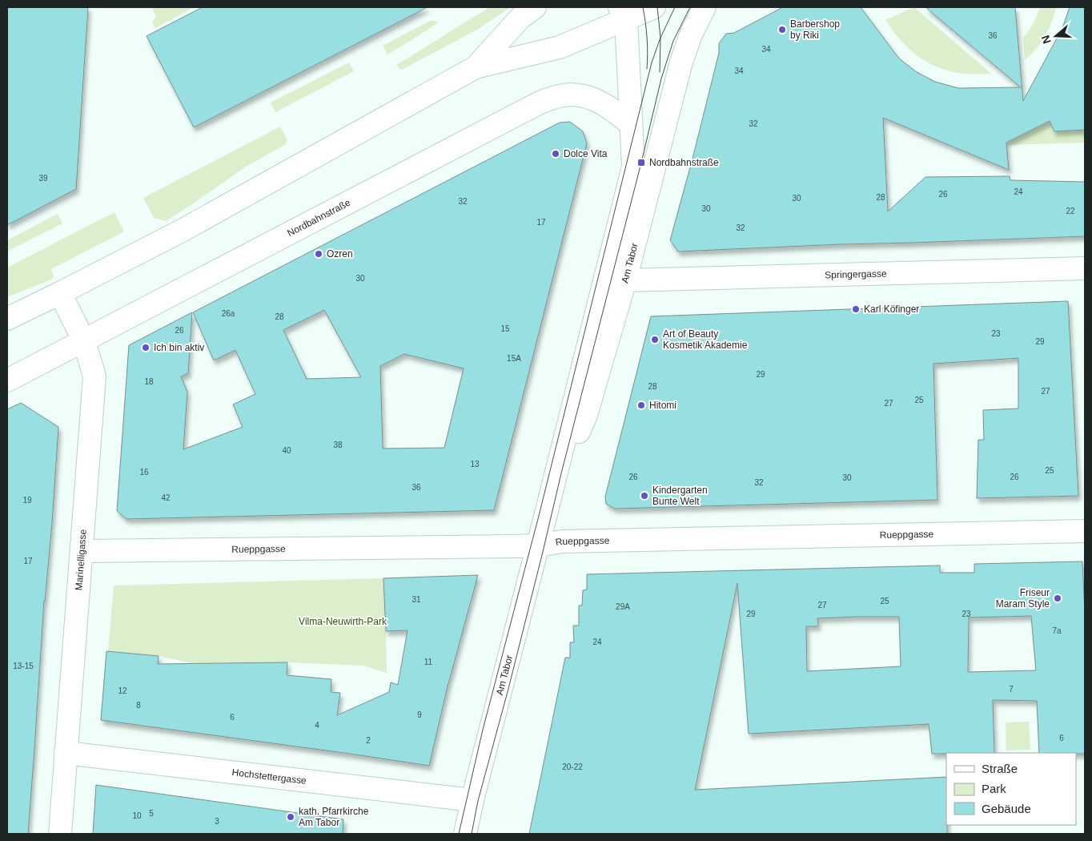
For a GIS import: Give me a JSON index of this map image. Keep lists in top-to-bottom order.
{
  "streets": {
    "street": [
      "Nordbahnstraße",
      "Am Tabor",
      "Springergasse",
      "Rueppgasse",
      "Marinelligasse",
      "Hochstettergasse"
    ]
  },
  "crossings": [
    ["Nordbahnstraße", "Am Tabor"],
    ["Nordbahnstraße", "Marinelligasse"],
    ["Am Tabor", "Springergasse"],
    ["Am Tabor", "Rueppgasse"],
    ["Am Tabor", "Hochstettergasse"],
    ["Rueppgasse", "Marinelligasse"],
    ["Marinelligasse", "Hochstettergasse"]
  ],
  "parks": ["Vilma-Neuwirth-Park"],
  "places": {
    "other": [
      "Barbershop by Riki",
      "Dolce Vita",
      "Ozren",
      "Karl Köfinger",
      "Art of Beauty Kosmetik Akademie",
      "Ich bin aktiv",
      "Hitomi",
      "Kindergarten Bunte Welt",
      "Friseur Maram Style",
      "kath. Pfarrkirche Am Tabor"
    ],
    "transit": ["Nordbahnstraße"]
  },
  "house_numbers": [
    "36",
    "34",
    "34",
    "32",
    "39",
    "24",
    "26",
    "28",
    "30",
    "32",
    "30",
    "22",
    "17",
    "32",
    "30",
    "26a",
    "28",
    "15",
    "26",
    "23",
    "29",
    "15A",
    "29",
    "18",
    "28",
    "27",
    "25",
    "27",
    "38",
    "40",
    "13",
    "25",
    "16",
    "26",
    "26",
    "30",
    "32",
    "36",
    "42",
    "19",
    "17",
    "31",
    "25",
    "27",
    "29A",
    "29",
    "23",
    "7a",
    "24",
    "11",
    "13-15",
    "7",
    "12",
    "8",
    "9",
    "6",
    "4",
    "6",
    "2",
    "20-22",
    "5",
    "10",
    "3"
  ],
  "legend": ["Straße", "Park", "Gebäude"],
  "north": "left"
}
